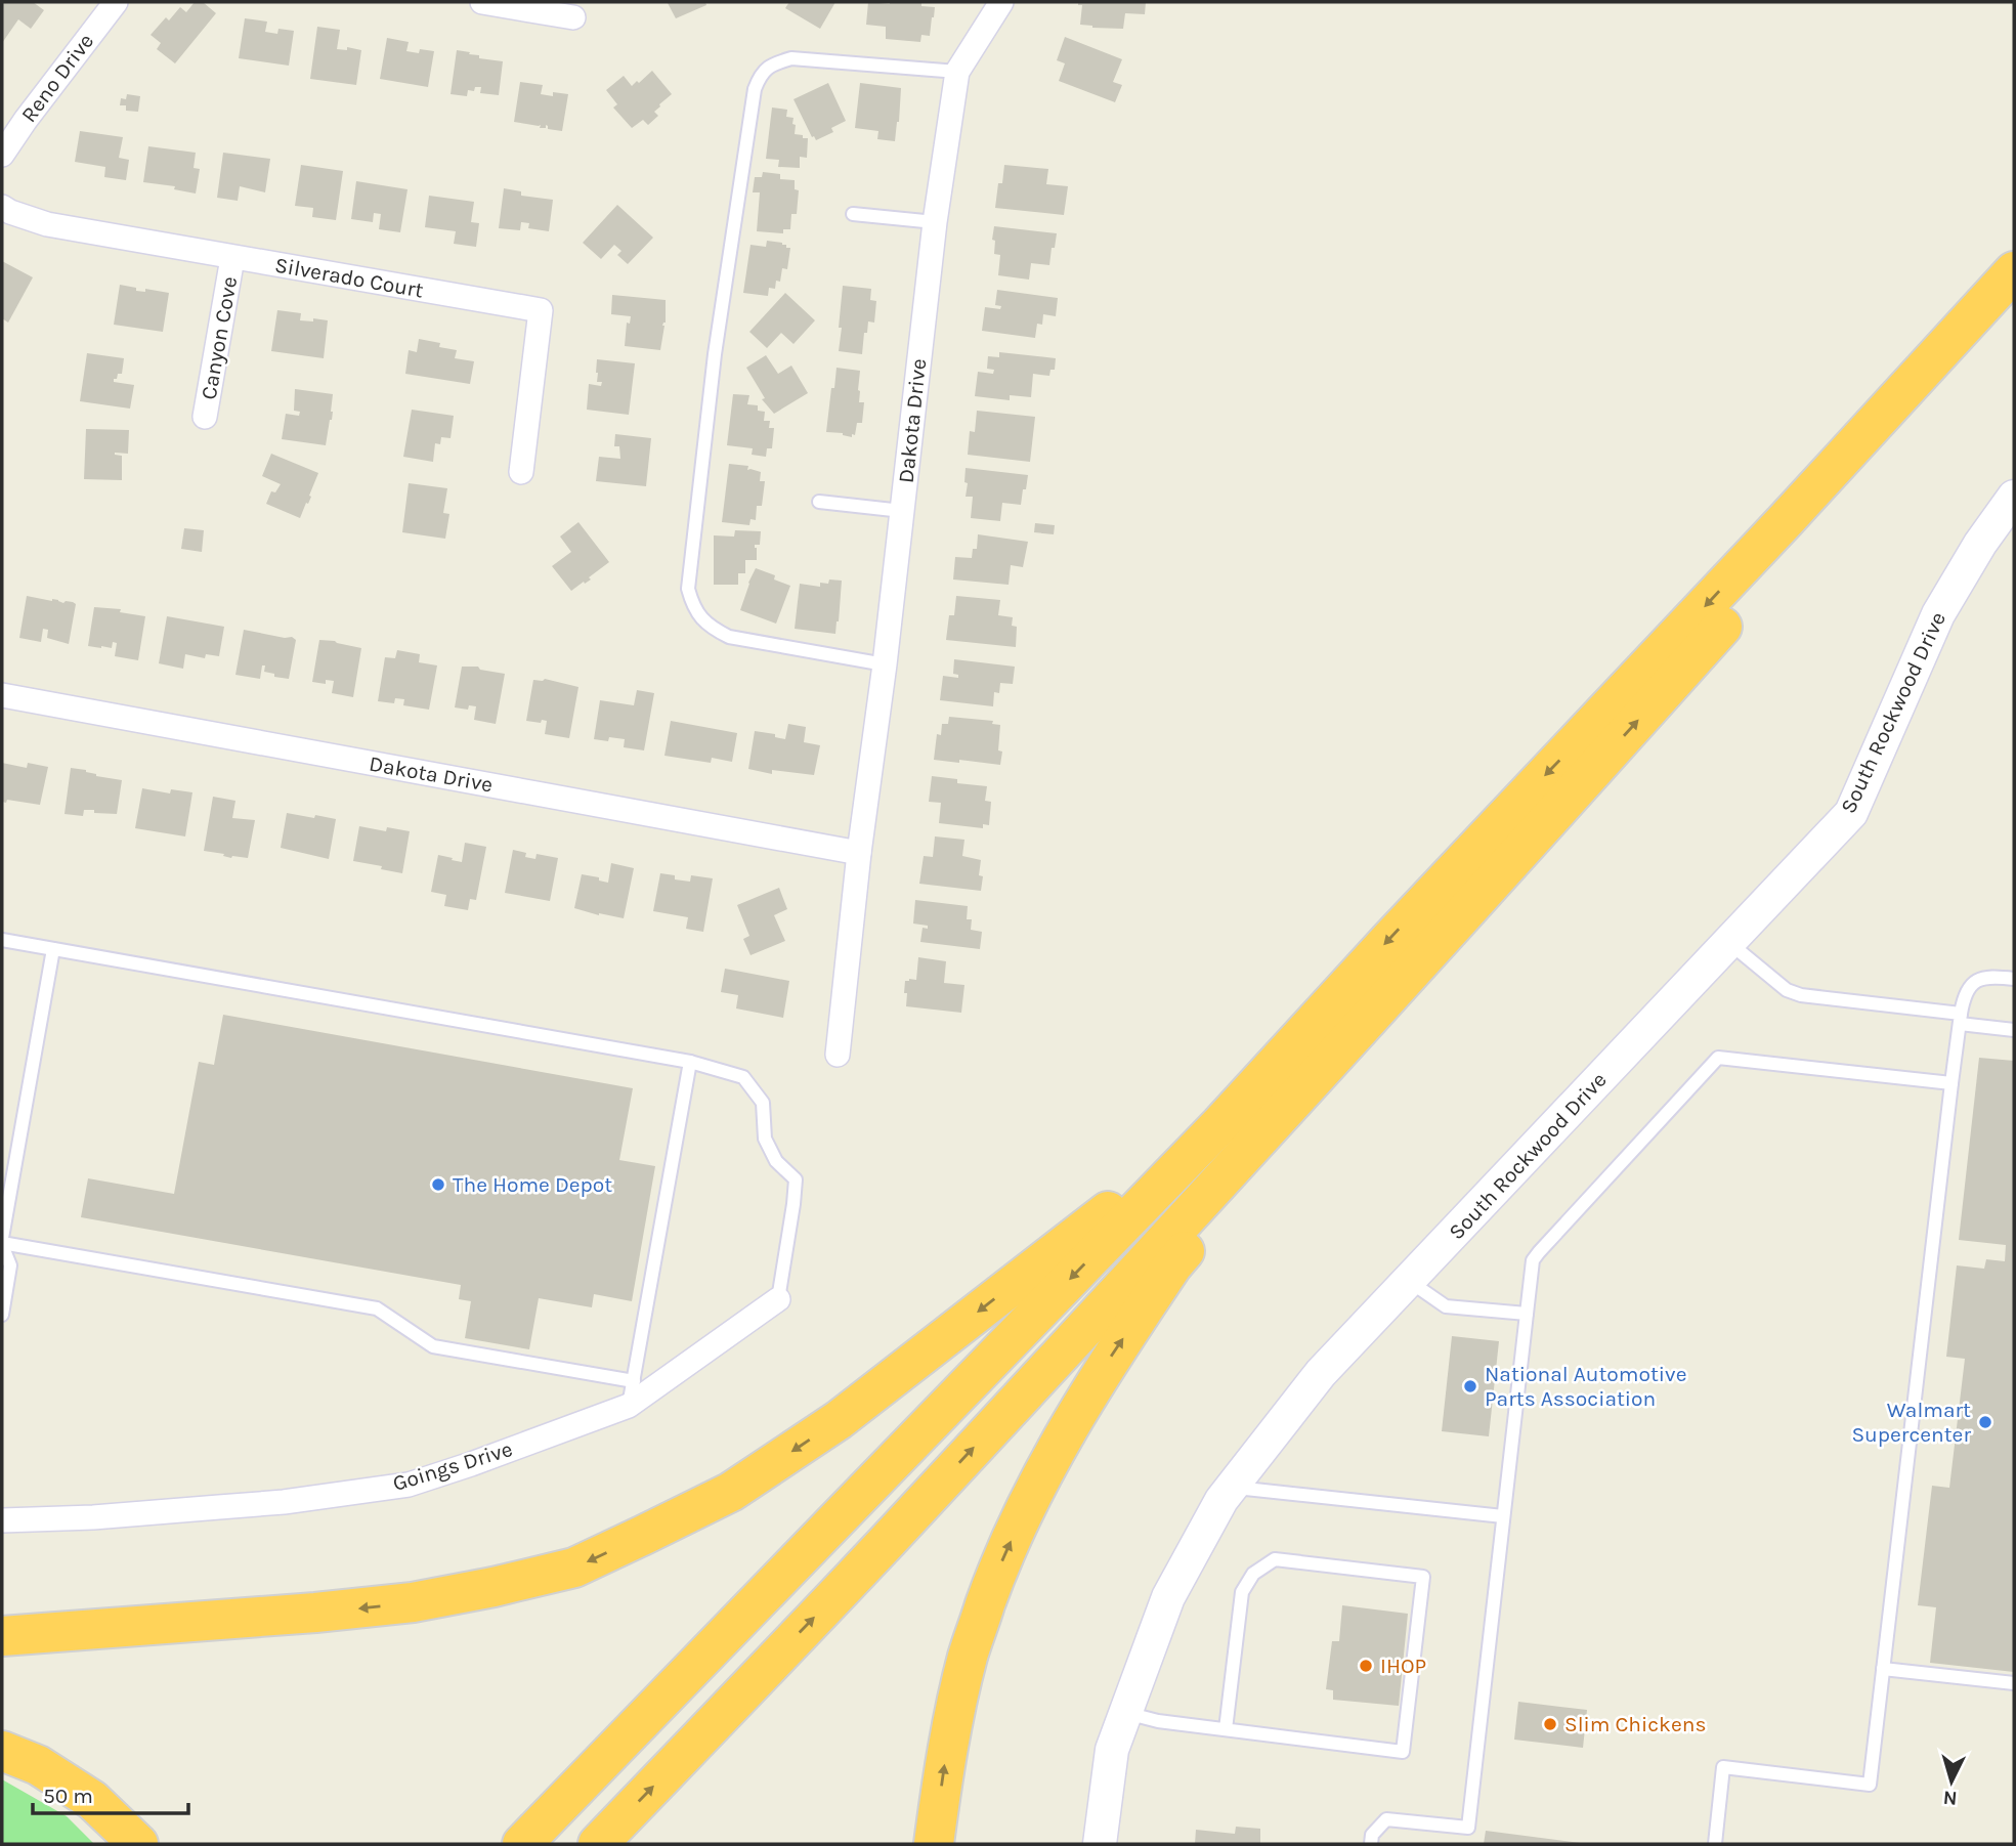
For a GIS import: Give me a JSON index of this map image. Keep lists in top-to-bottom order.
{
  "streets": {
    "main road": ["South Rockwood Drive"],
    "street": [
      "Reno Drive",
      "Silverado Court",
      "Canyon Cove",
      "Dakota Drive",
      "Goings Drive"
    ]
  },
  "crossings": [
    ["Silverado Court", "Canyon Cove"]
  ],
  "places": [
    "The Home Depot",
    "National Automotive Parts Association",
    "Walmart Supercenter",
    "IHOP",
    "Slim Chickens"
  ],
  "scale_bar": "50 m",
  "north": "bottom"
}
